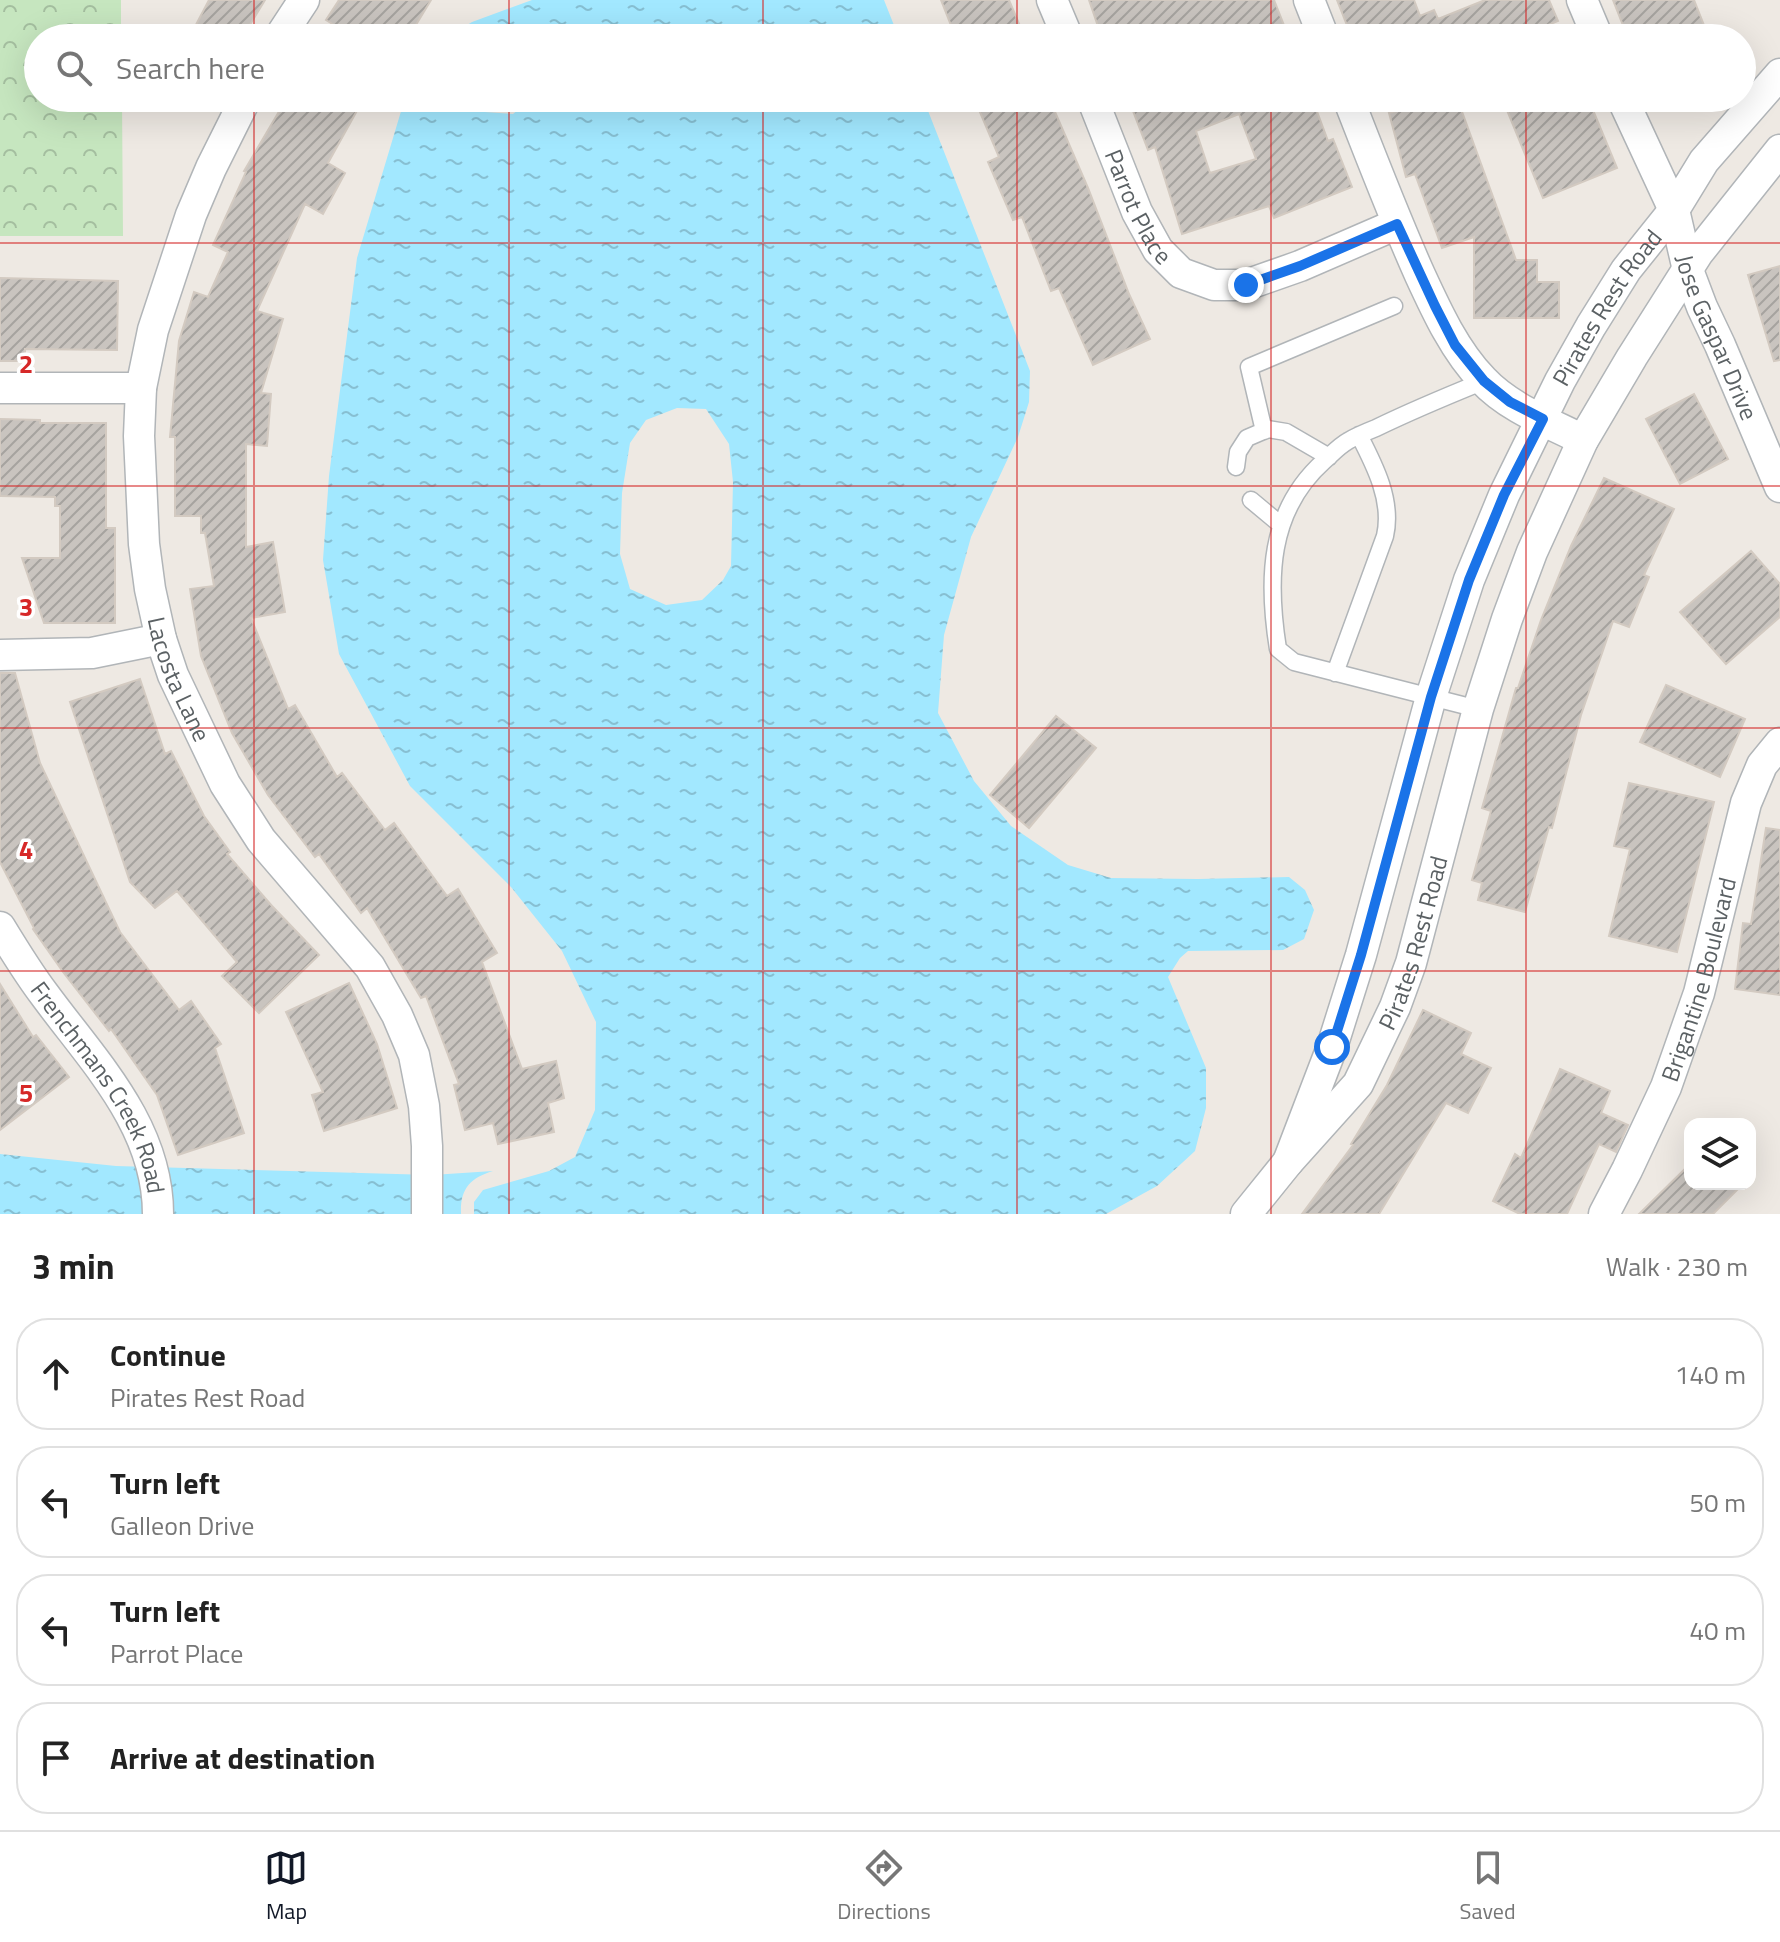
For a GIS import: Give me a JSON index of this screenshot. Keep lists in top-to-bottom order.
{
  "streets": {
    "street": [
      "Parrot Place",
      "Pirates Rest Road",
      "Jose Gaspar Drive",
      "Lacosta Lane",
      "Brigantine Boulevard",
      "Frenchmans Creek Road"
    ]
  },
  "crossings": [
    ["Pirates Rest Road", "Jose Gaspar Drive"]
  ],
  "page": {
    "search": "Search here",
    "heading": ["3 min", "Walk · 230 m"],
    "list": [
      ["Continue", "Pirates Rest Road", "140 m"],
      ["Turn left", "Galleon Drive", "50 m"],
      ["Turn left", "Parrot Place", "40 m"],
      "Arrive at destination"
    ],
    "nav": ["Map", "Directions", "Saved"]
  },
  "grid": {
    "rows": [
      "2",
      "3",
      "4",
      "5"
    ]
  }
}
